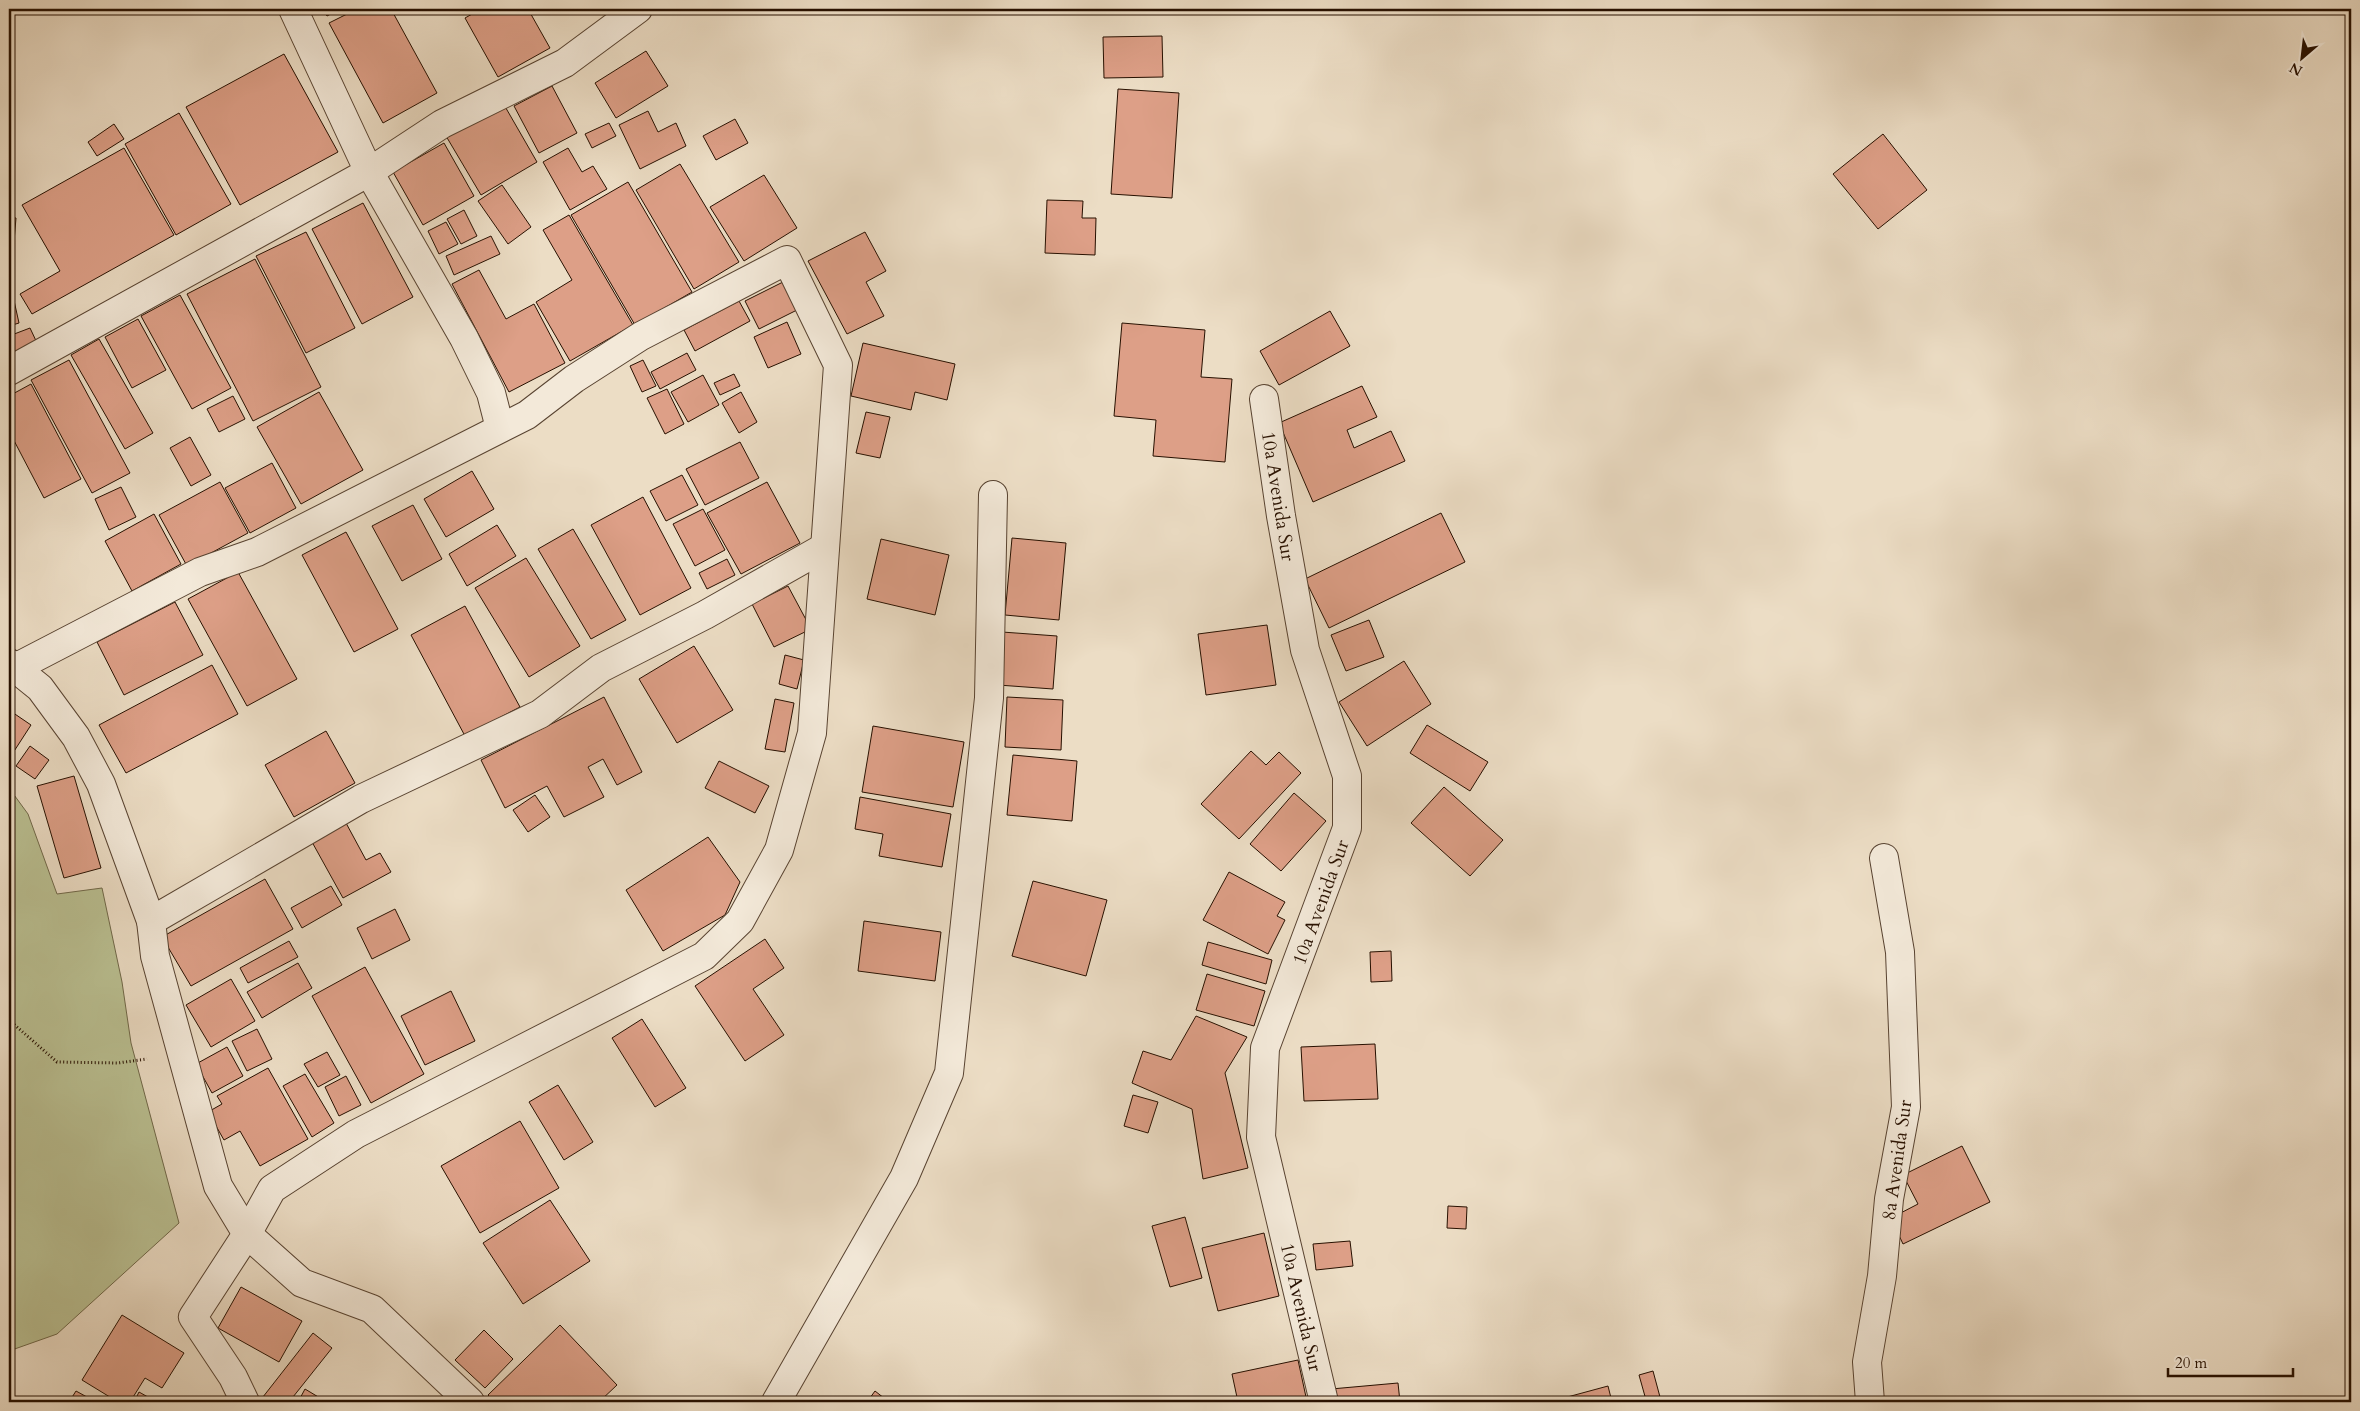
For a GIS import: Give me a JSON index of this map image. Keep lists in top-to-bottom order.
{
  "streets": {
    "street": ["10a Avenida Sur", "8a Avenida Sur"]
  },
  "scale_bar": "20 m",
  "north": "bottom left"
}
